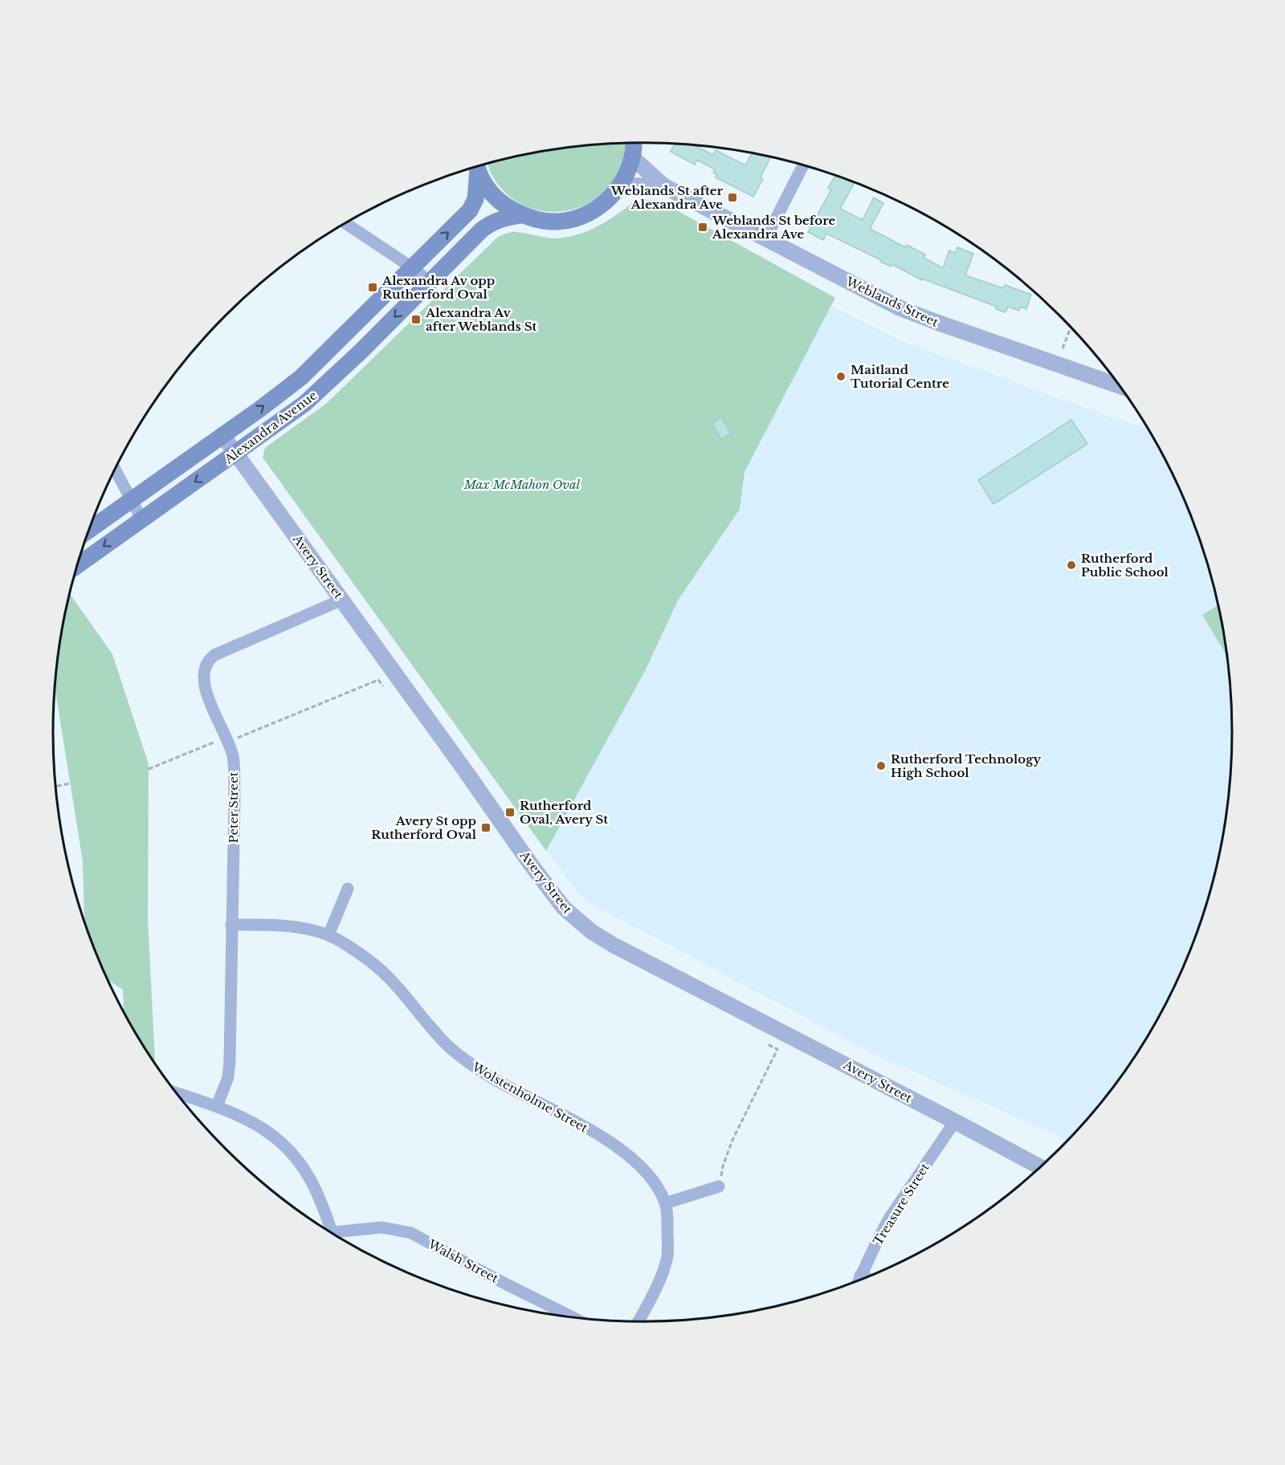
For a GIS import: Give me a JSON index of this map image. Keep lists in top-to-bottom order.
{
  "streets": {
    "main road": ["Alexandra Avenue"],
    "street": [
      "Weblands Street",
      "Avery Street",
      "Peter Street",
      "Wolstenholme Street",
      "Treasure Street",
      "Walsh Street"
    ]
  },
  "crossings": [
    ["Alexandra Avenue", "Avery Street"],
    ["Avery Street", "Peter Street"],
    ["Avery Street", "Treasure Street"],
    ["Peter Street", "Wolstenholme Street"]
  ],
  "parks": ["Max McMahon Oval"],
  "places": {
    "transit": [
      "Weblands St after Alexandra Ave",
      "Weblands St before Alexandra Ave",
      "Alexandra Av opp Rutherford Oval",
      "Alexandra Av after Weblands St",
      "Rutherford Oval, Avery St",
      "Avery St opp Rutherford Oval"
    ],
    "other": ["Maitland Tutorial Centre", "Rutherford Public School", "Rutherford Technology High School"]
  }
}
